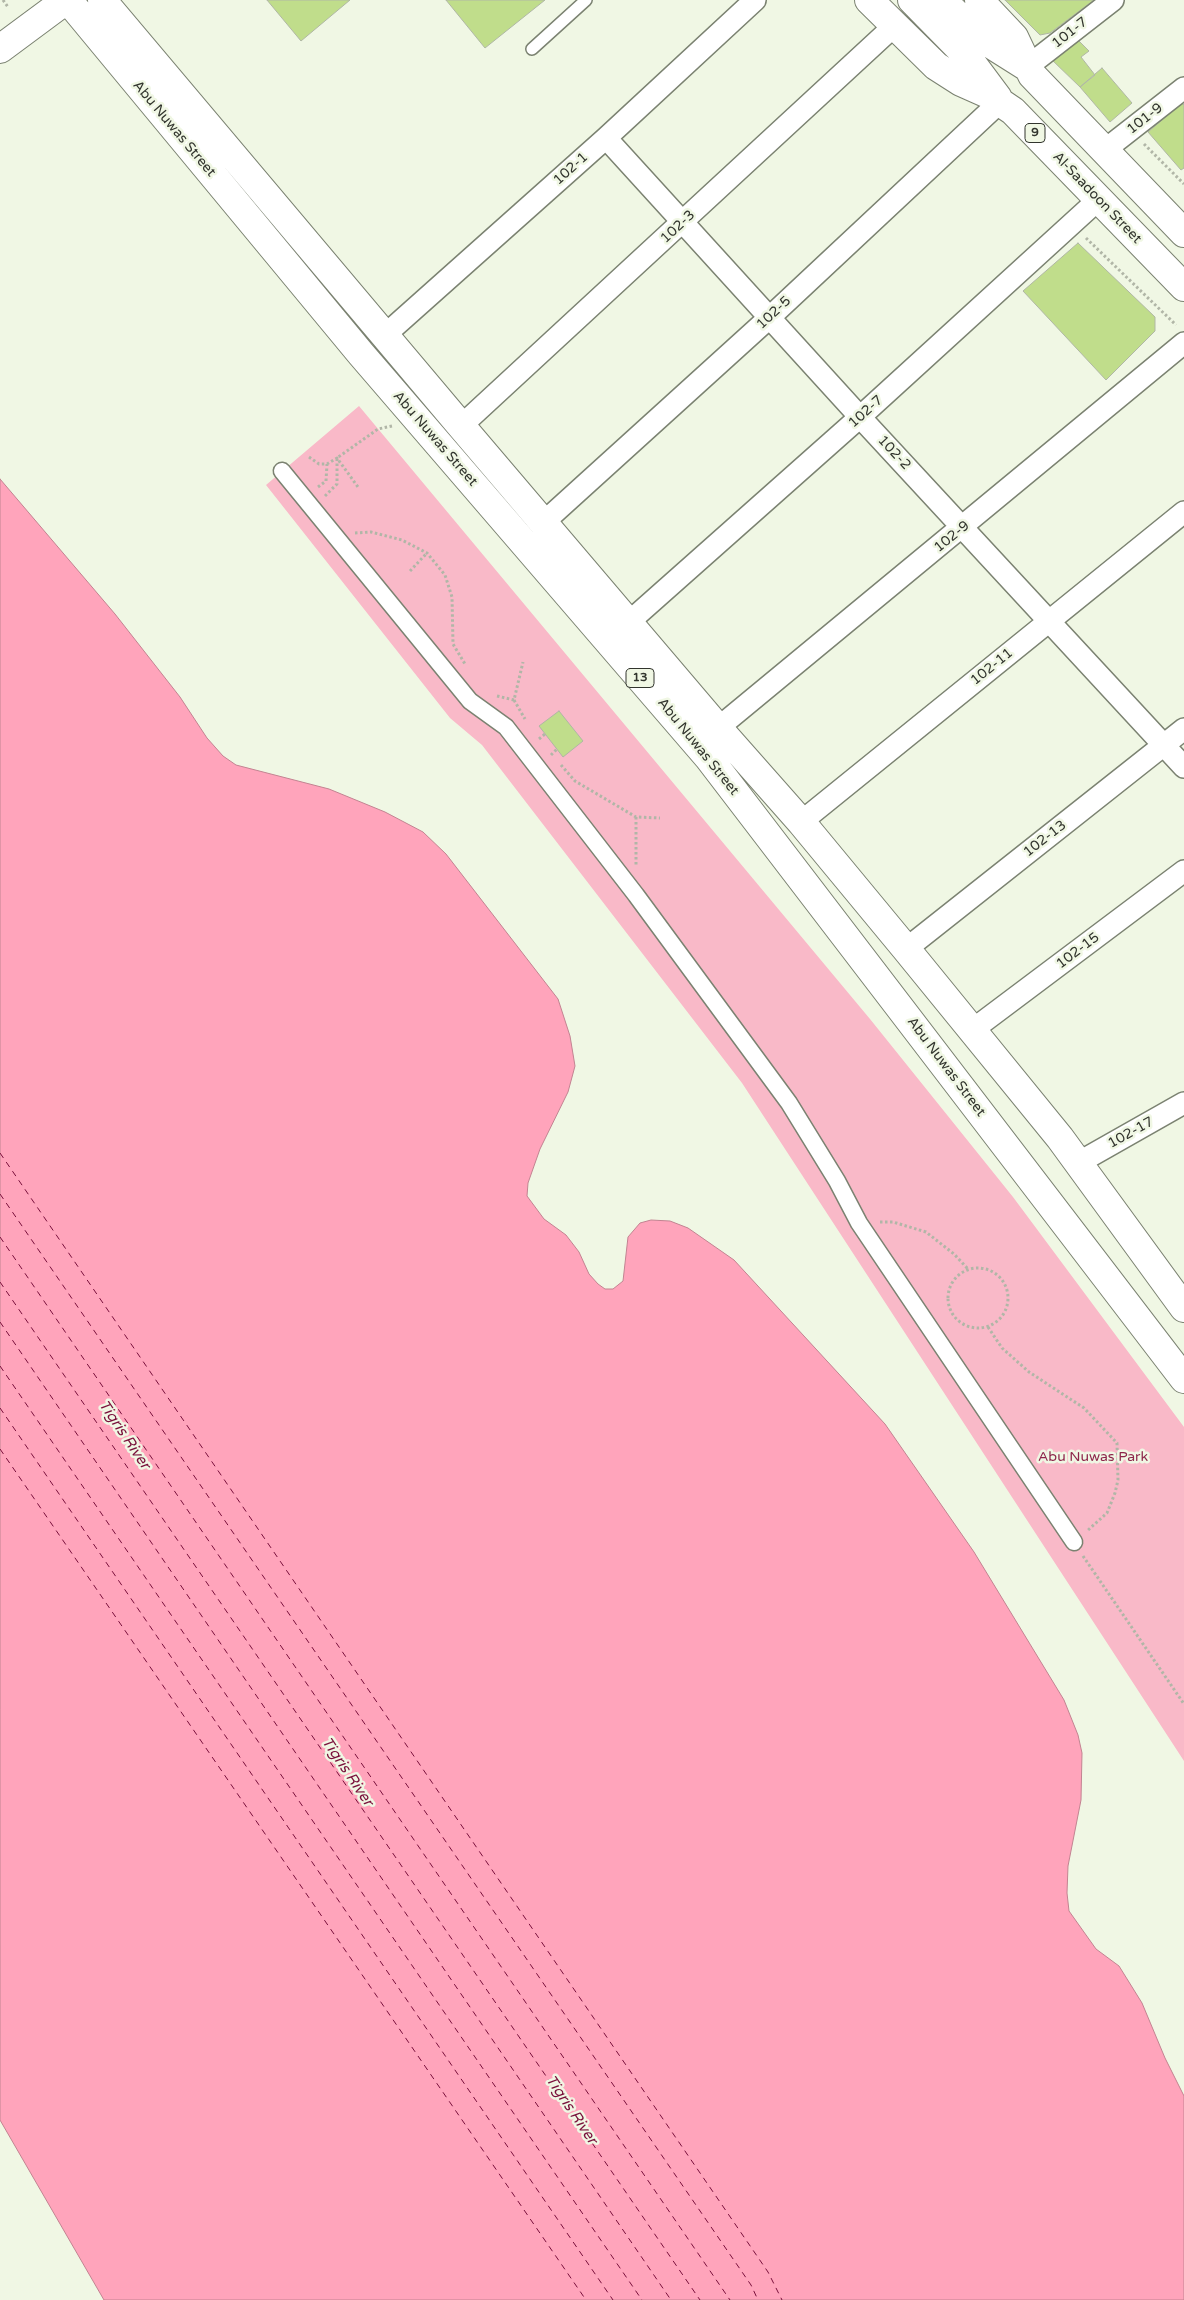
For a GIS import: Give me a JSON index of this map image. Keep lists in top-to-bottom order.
{
  "streets": {
    "main road": [
      "Abu Nuwas Street",
      "9",
      "Al-Saadoon Street",
      "13"
    ],
    "street": [
      "101-7",
      "101-9",
      "102-1",
      "102-3",
      "102-5",
      "102-7",
      "102-2",
      "102-9",
      "102-11",
      "102-13",
      "102-15",
      "102-17"
    ]
  },
  "crossings": [
    ["Abu Nuwas Street", "102-1"],
    ["Abu Nuwas Street", "102-3"],
    ["Abu Nuwas Street", "102-5"],
    ["Abu Nuwas Street", "102-7"],
    ["Abu Nuwas Street", "102-9"],
    ["Abu Nuwas Street", "102-11"],
    ["Abu Nuwas Street", "102-13"],
    ["Abu Nuwas Street", "102-15"],
    ["Abu Nuwas Street", "102-17"],
    ["102-1", "102-2"],
    ["Al-Saadoon Street", "102-3"],
    ["Al-Saadoon Street", "102-5"],
    ["Al-Saadoon Street", "102-7"],
    ["102-3", "102-2"],
    ["102-5", "102-2"],
    ["102-7", "102-2"],
    ["102-2", "102-9"],
    ["102-2", "102-11"],
    ["102-2", "102-13"]
  ],
  "water": ["Tigris River"],
  "parks": ["Abu Nuwas Park"]
}
